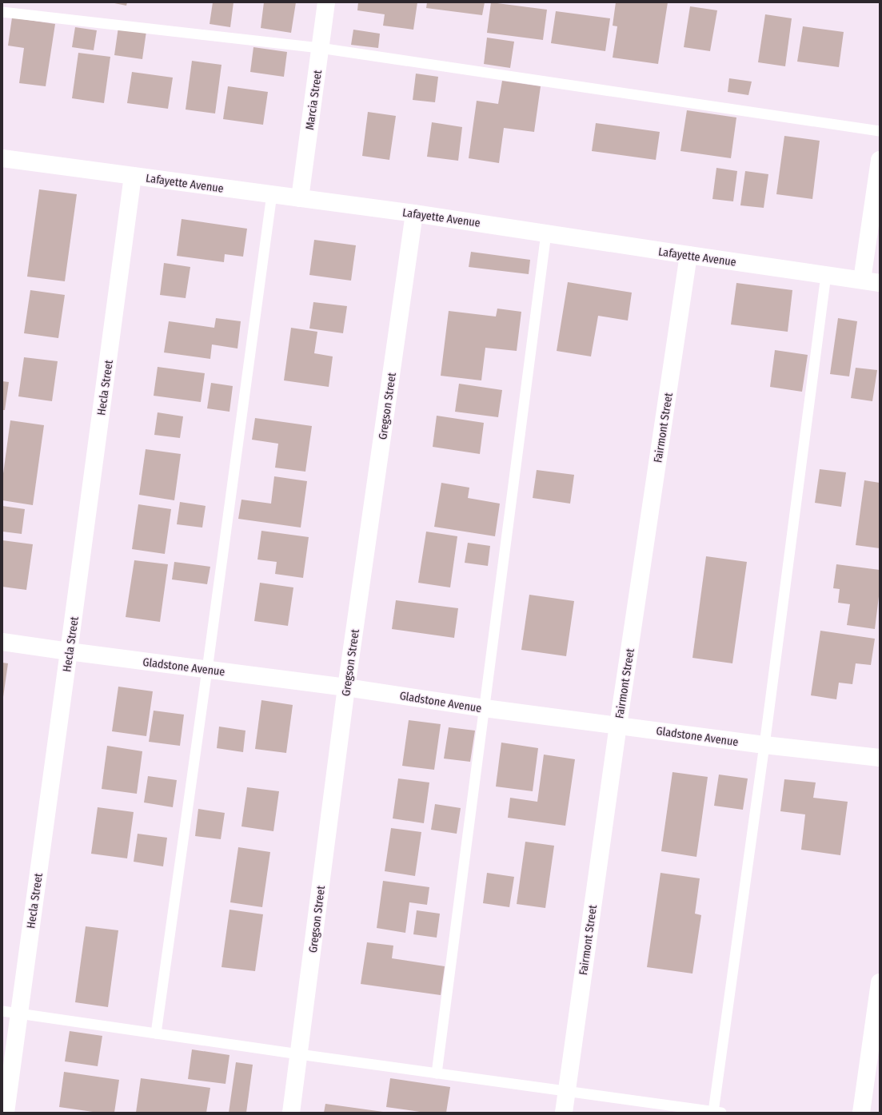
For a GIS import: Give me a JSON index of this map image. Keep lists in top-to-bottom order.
{
  "streets": {
    "street": [
      "Marcia Street",
      "Lafayette Avenue",
      "Hecla Street",
      "Gregson Street",
      "Fairmont Street",
      "Gladstone Avenue"
    ]
  },
  "crossings": [
    ["Marcia Street", "Lafayette Avenue"],
    ["Lafayette Avenue", "Hecla Street"],
    ["Lafayette Avenue", "Gregson Street"],
    ["Lafayette Avenue", "Fairmont Street"],
    ["Hecla Street", "Gladstone Avenue"],
    ["Gregson Street", "Gladstone Avenue"],
    ["Fairmont Street", "Gladstone Avenue"]
  ]
}
